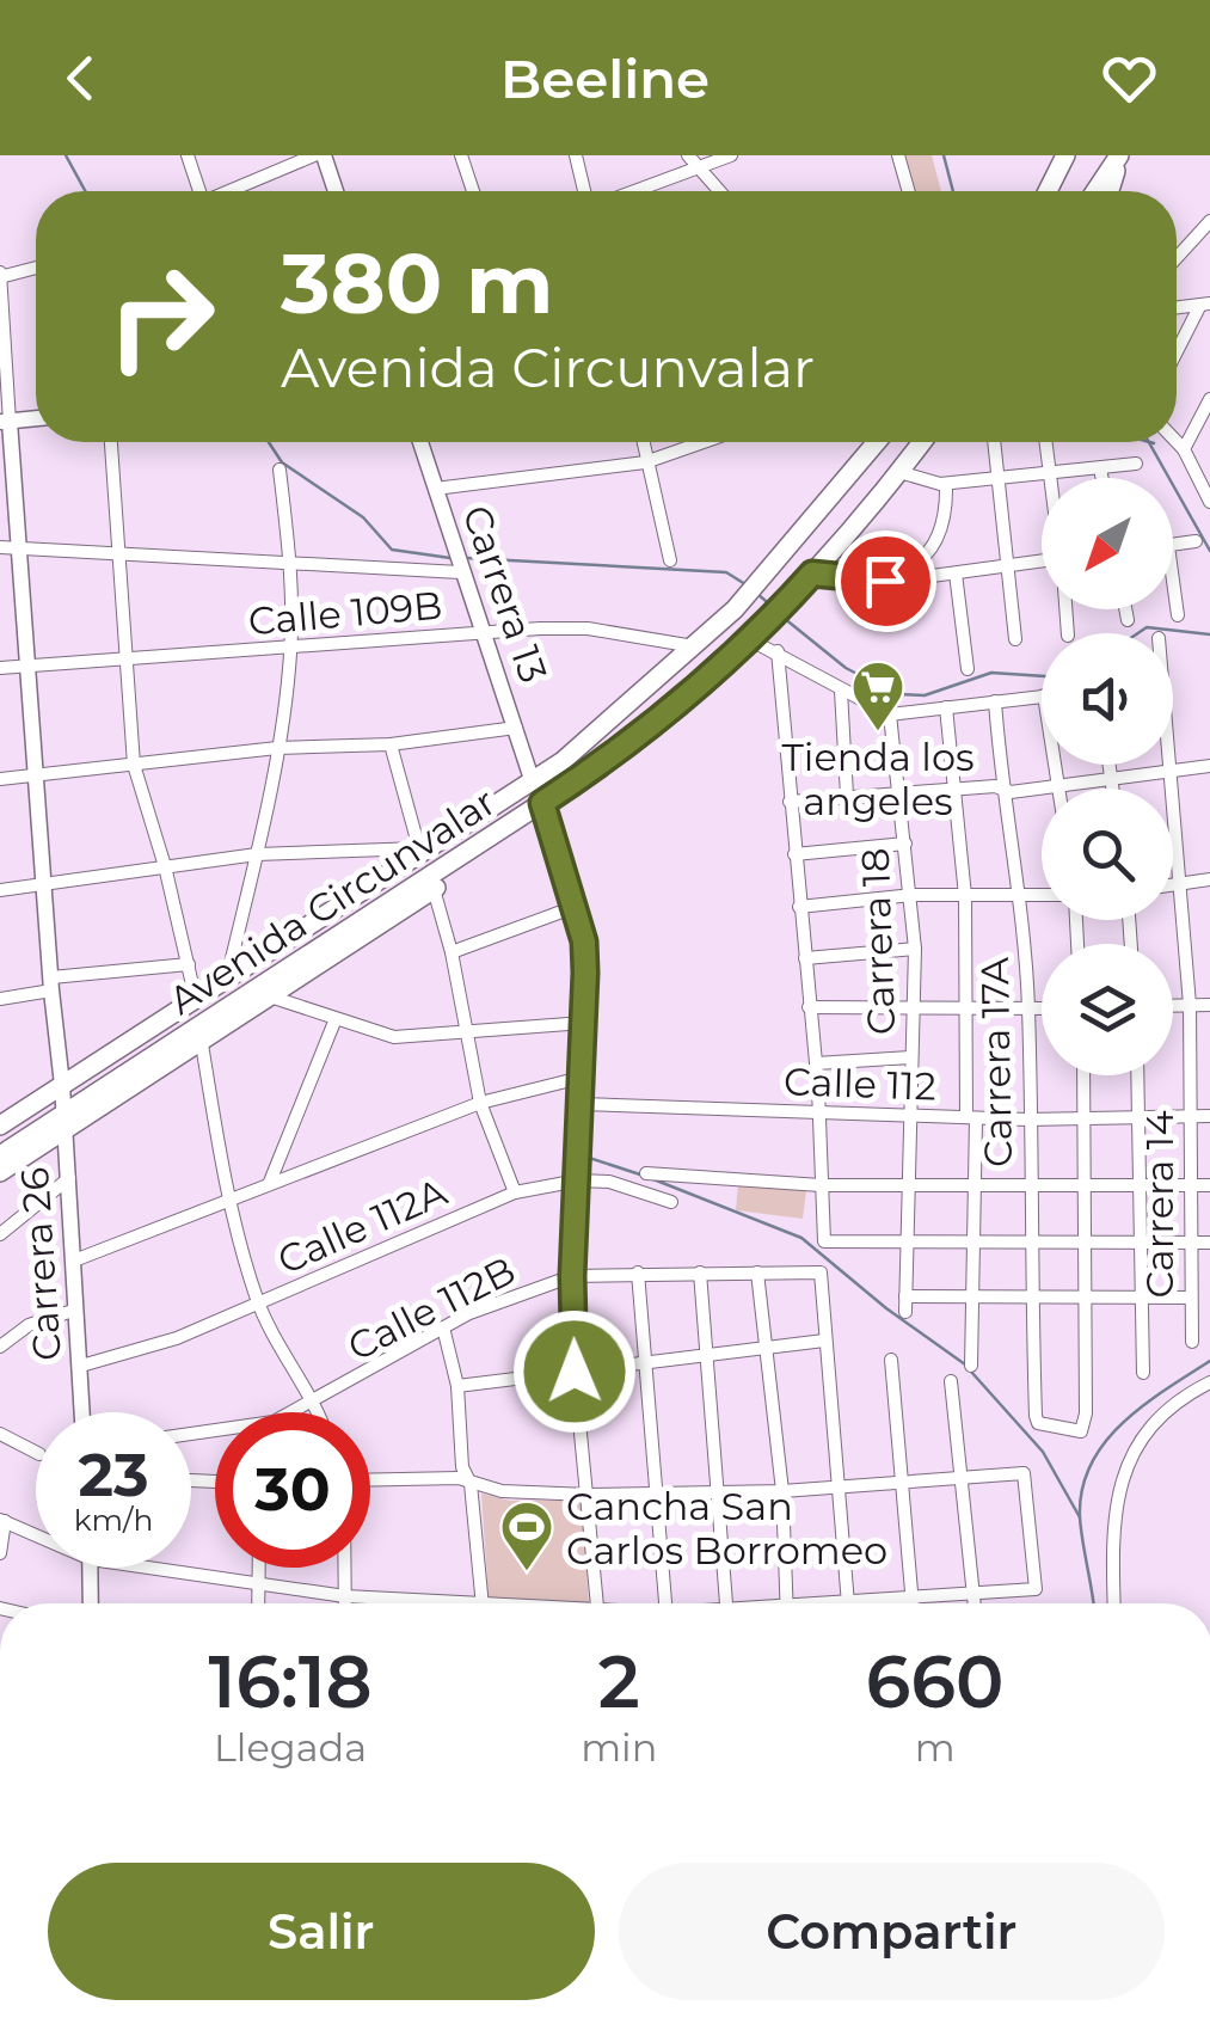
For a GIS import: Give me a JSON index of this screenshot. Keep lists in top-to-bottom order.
{
  "streets": {
    "highway": ["Avenida Circunvalar"],
    "street": [
      "Carrera 13",
      "Calle 109B",
      "Carrera 18",
      "Carrera 17A",
      "Calle 112",
      "Carrera 14",
      "Calle 112A",
      "Carrera 26",
      "Calle 112B"
    ]
  },
  "crossings": [
    ["Carrera 13", "Calle 109B"],
    ["Carrera 13", "Avenida Circunvalar"],
    ["Calle 109B", "Avenida Circunvalar"],
    ["Avenida Circunvalar", "Carrera 26"],
    ["Carrera 18", "Calle 112"],
    ["Carrera 17A", "Calle 112"],
    ["Calle 112", "Carrera 14"],
    ["Calle 112A", "Carrera 26"]
  ],
  "places": {
    "supermarket": ["Tienda los angeles"],
    "sports": ["Cancha San Carlos Borromeo"]
  },
  "north": "bottom left",
  "page": {
    "header": "Beeline",
    "turn": ["380 m", "Avenida Circunvalar"],
    "speed": "23 km/h",
    "limit": "30",
    "eta": [
      "16:18",
      "Llegada",
      "2",
      "min",
      "660",
      "m"
    ],
    "buttons": ["Salir", "Compartir"]
  }
}
